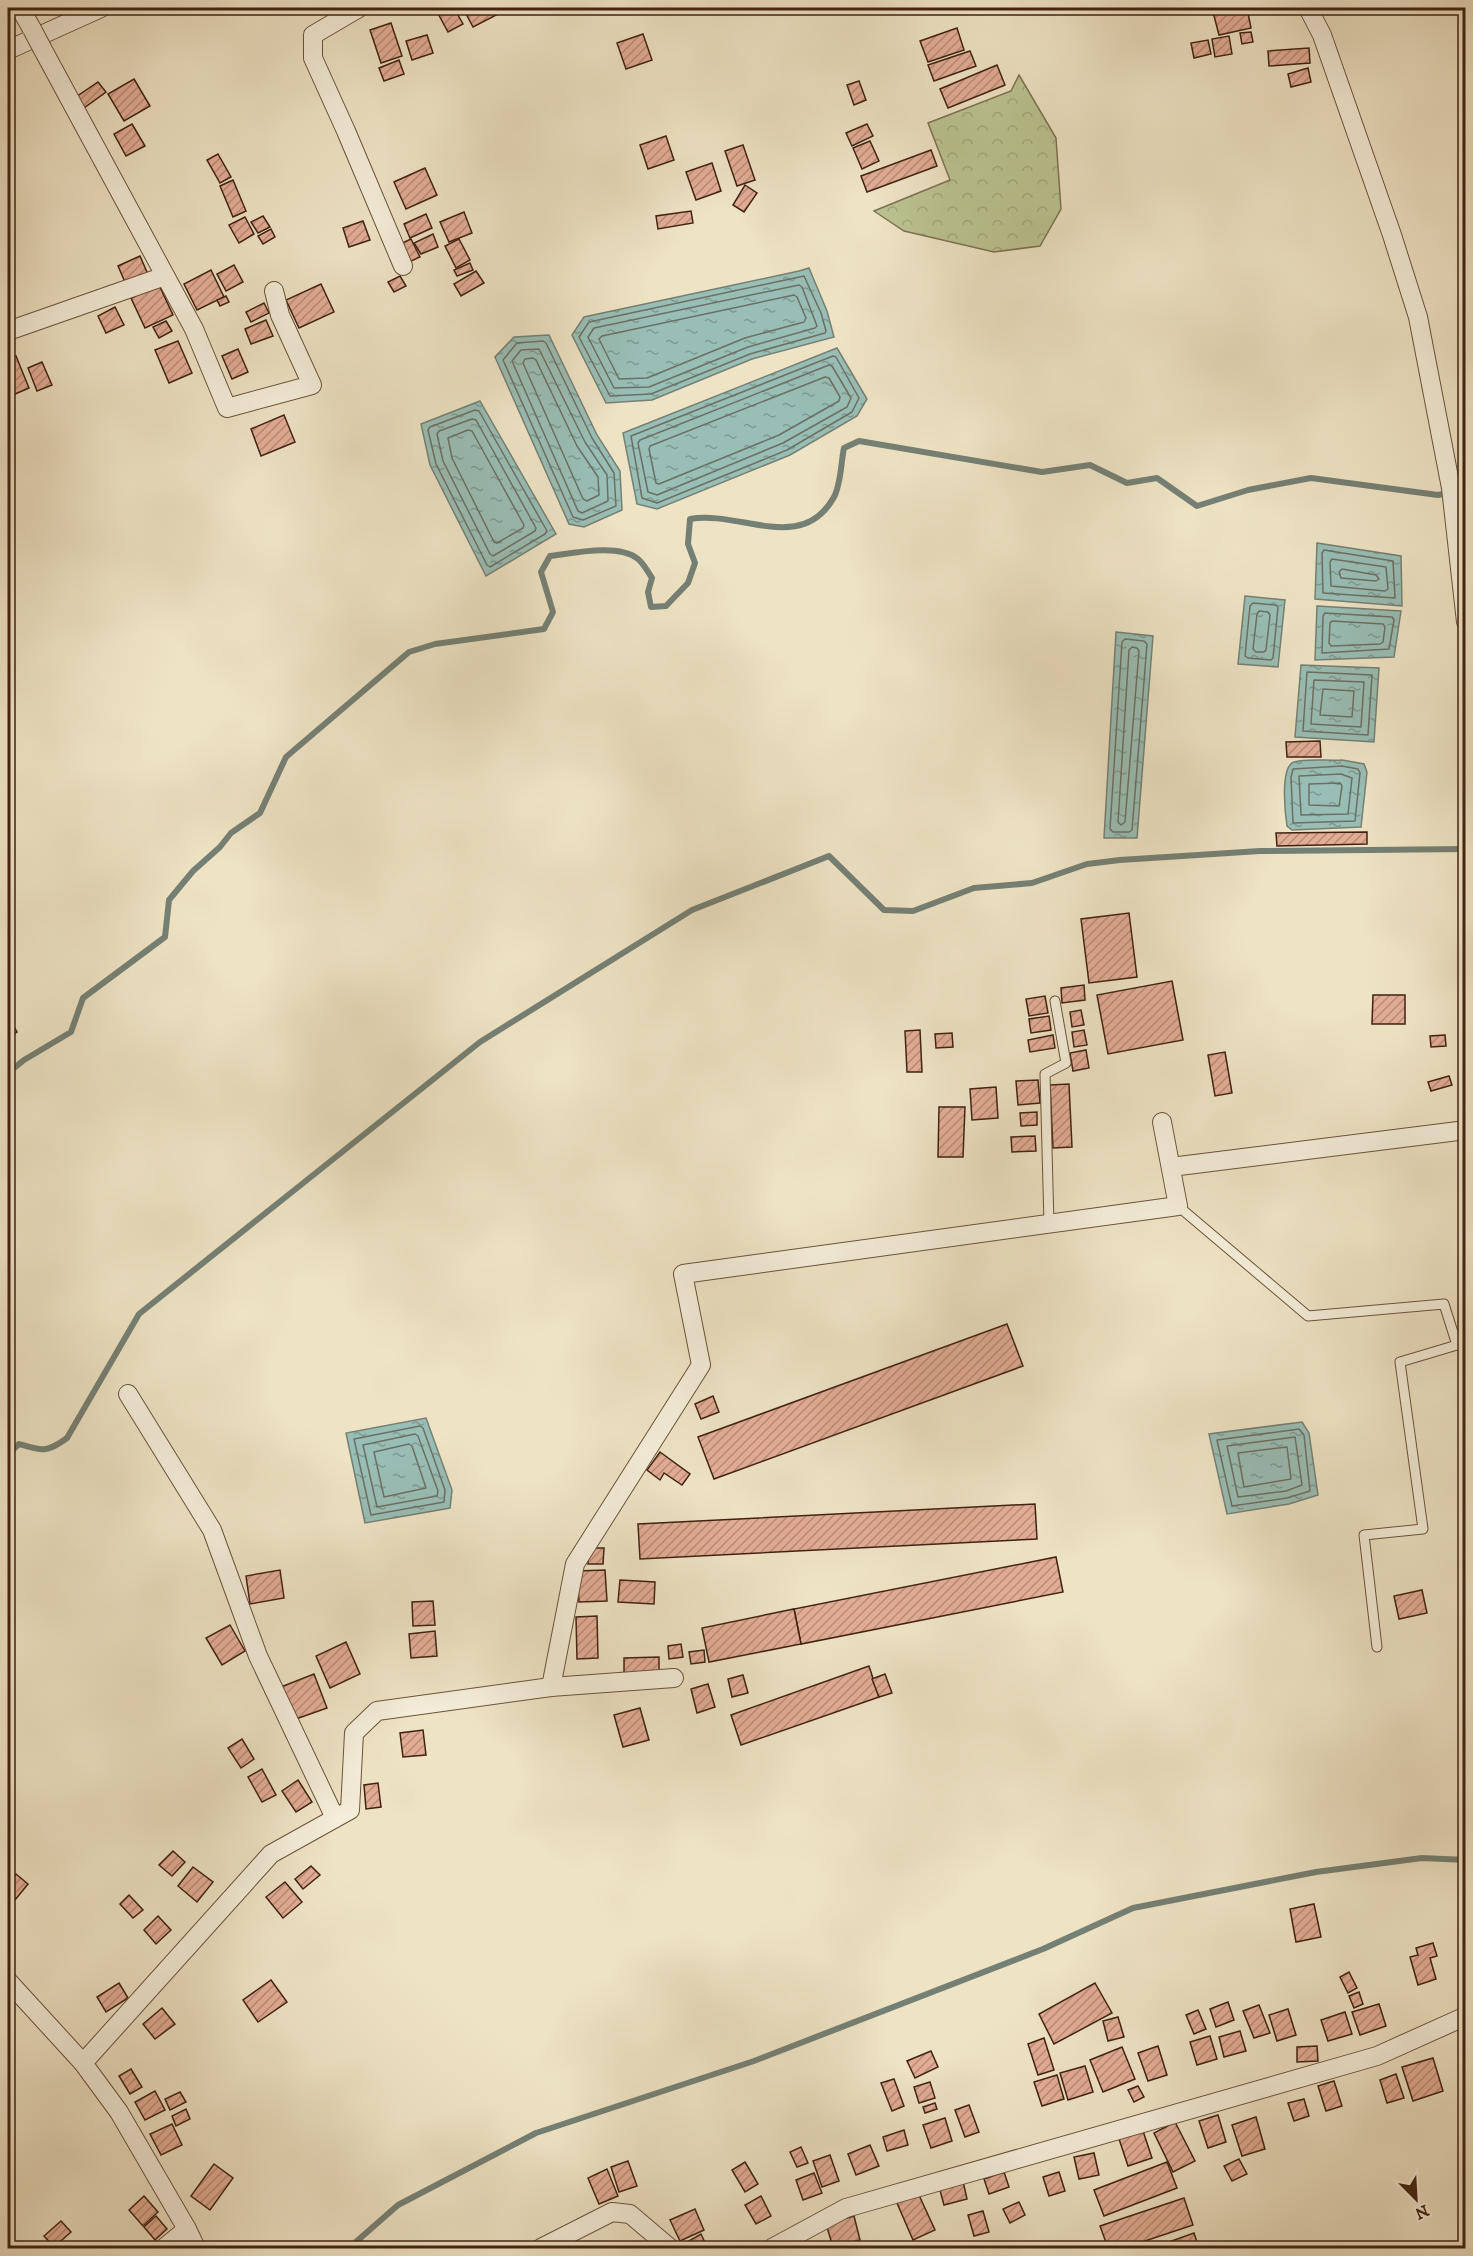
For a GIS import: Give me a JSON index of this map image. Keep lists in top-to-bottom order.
{
  "north": "bottom right"
}
